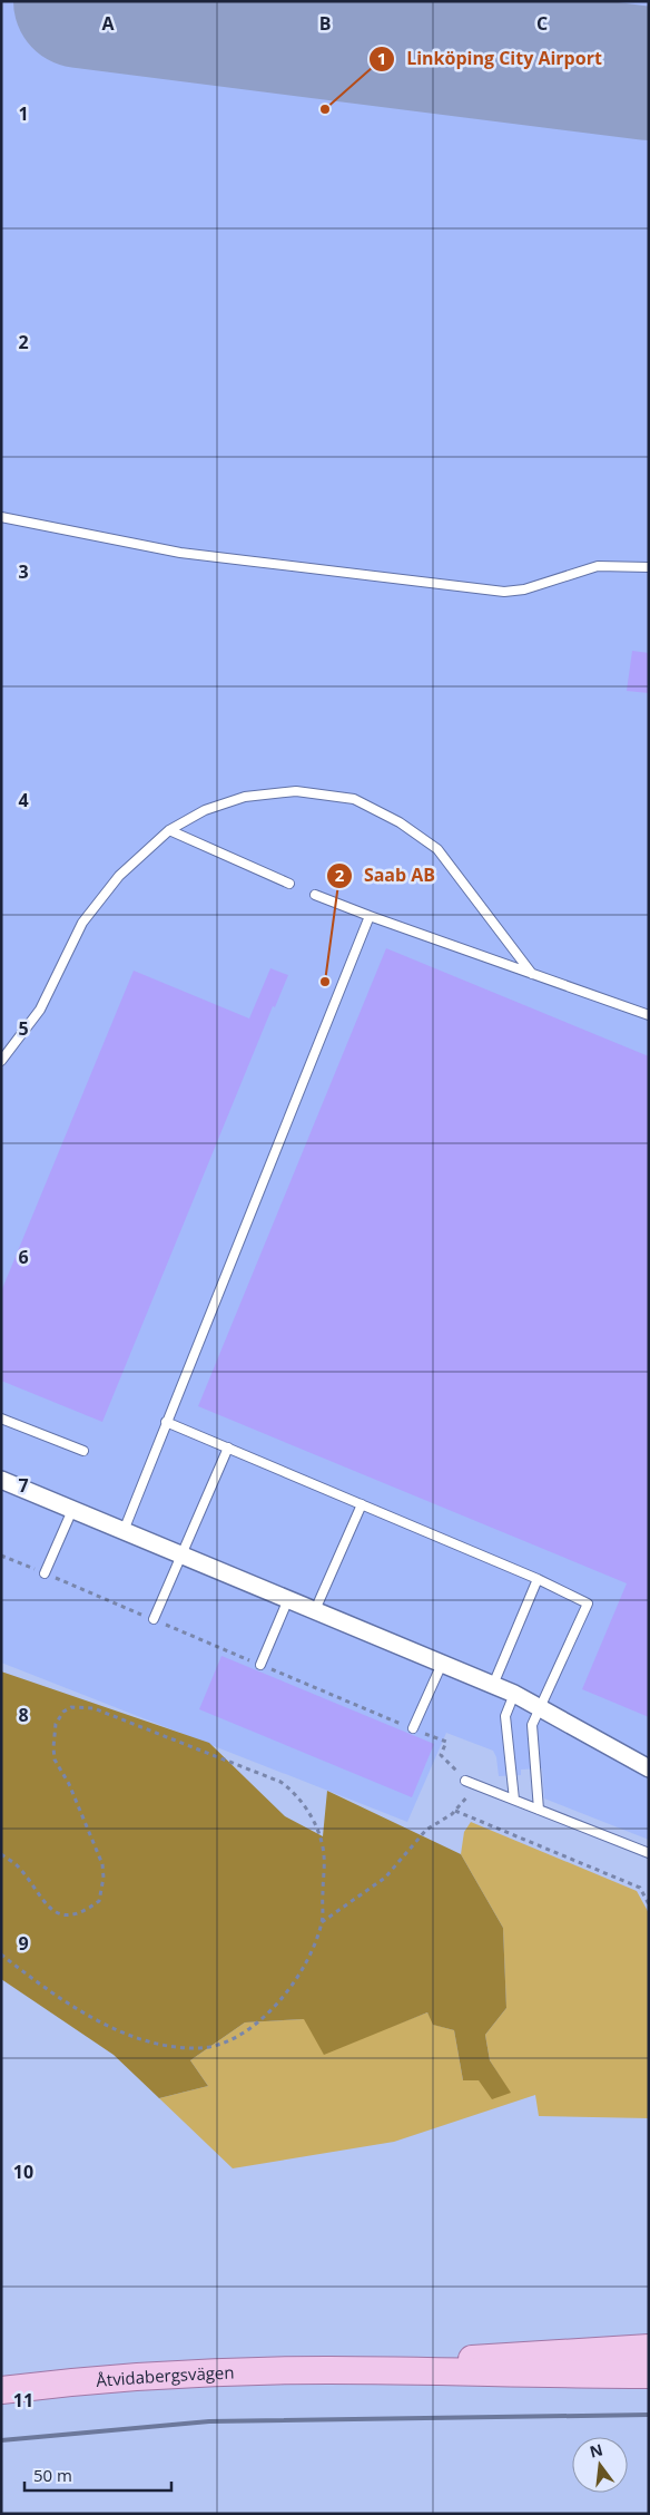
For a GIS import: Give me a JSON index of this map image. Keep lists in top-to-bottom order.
{
  "streets": {
    "main road": ["Åtvidabergsvägen"]
  },
  "places": ["Linköping City Airport", "Saab AB"],
  "scale_bar": "50 m",
  "north": "top",
  "grid": {
    "columns": ["A", "B", "C"],
    "rows": [
      "1",
      "2",
      "3",
      "4",
      "5",
      "6",
      "7",
      "8",
      "9",
      "10",
      "11"
    ]
  }
}
